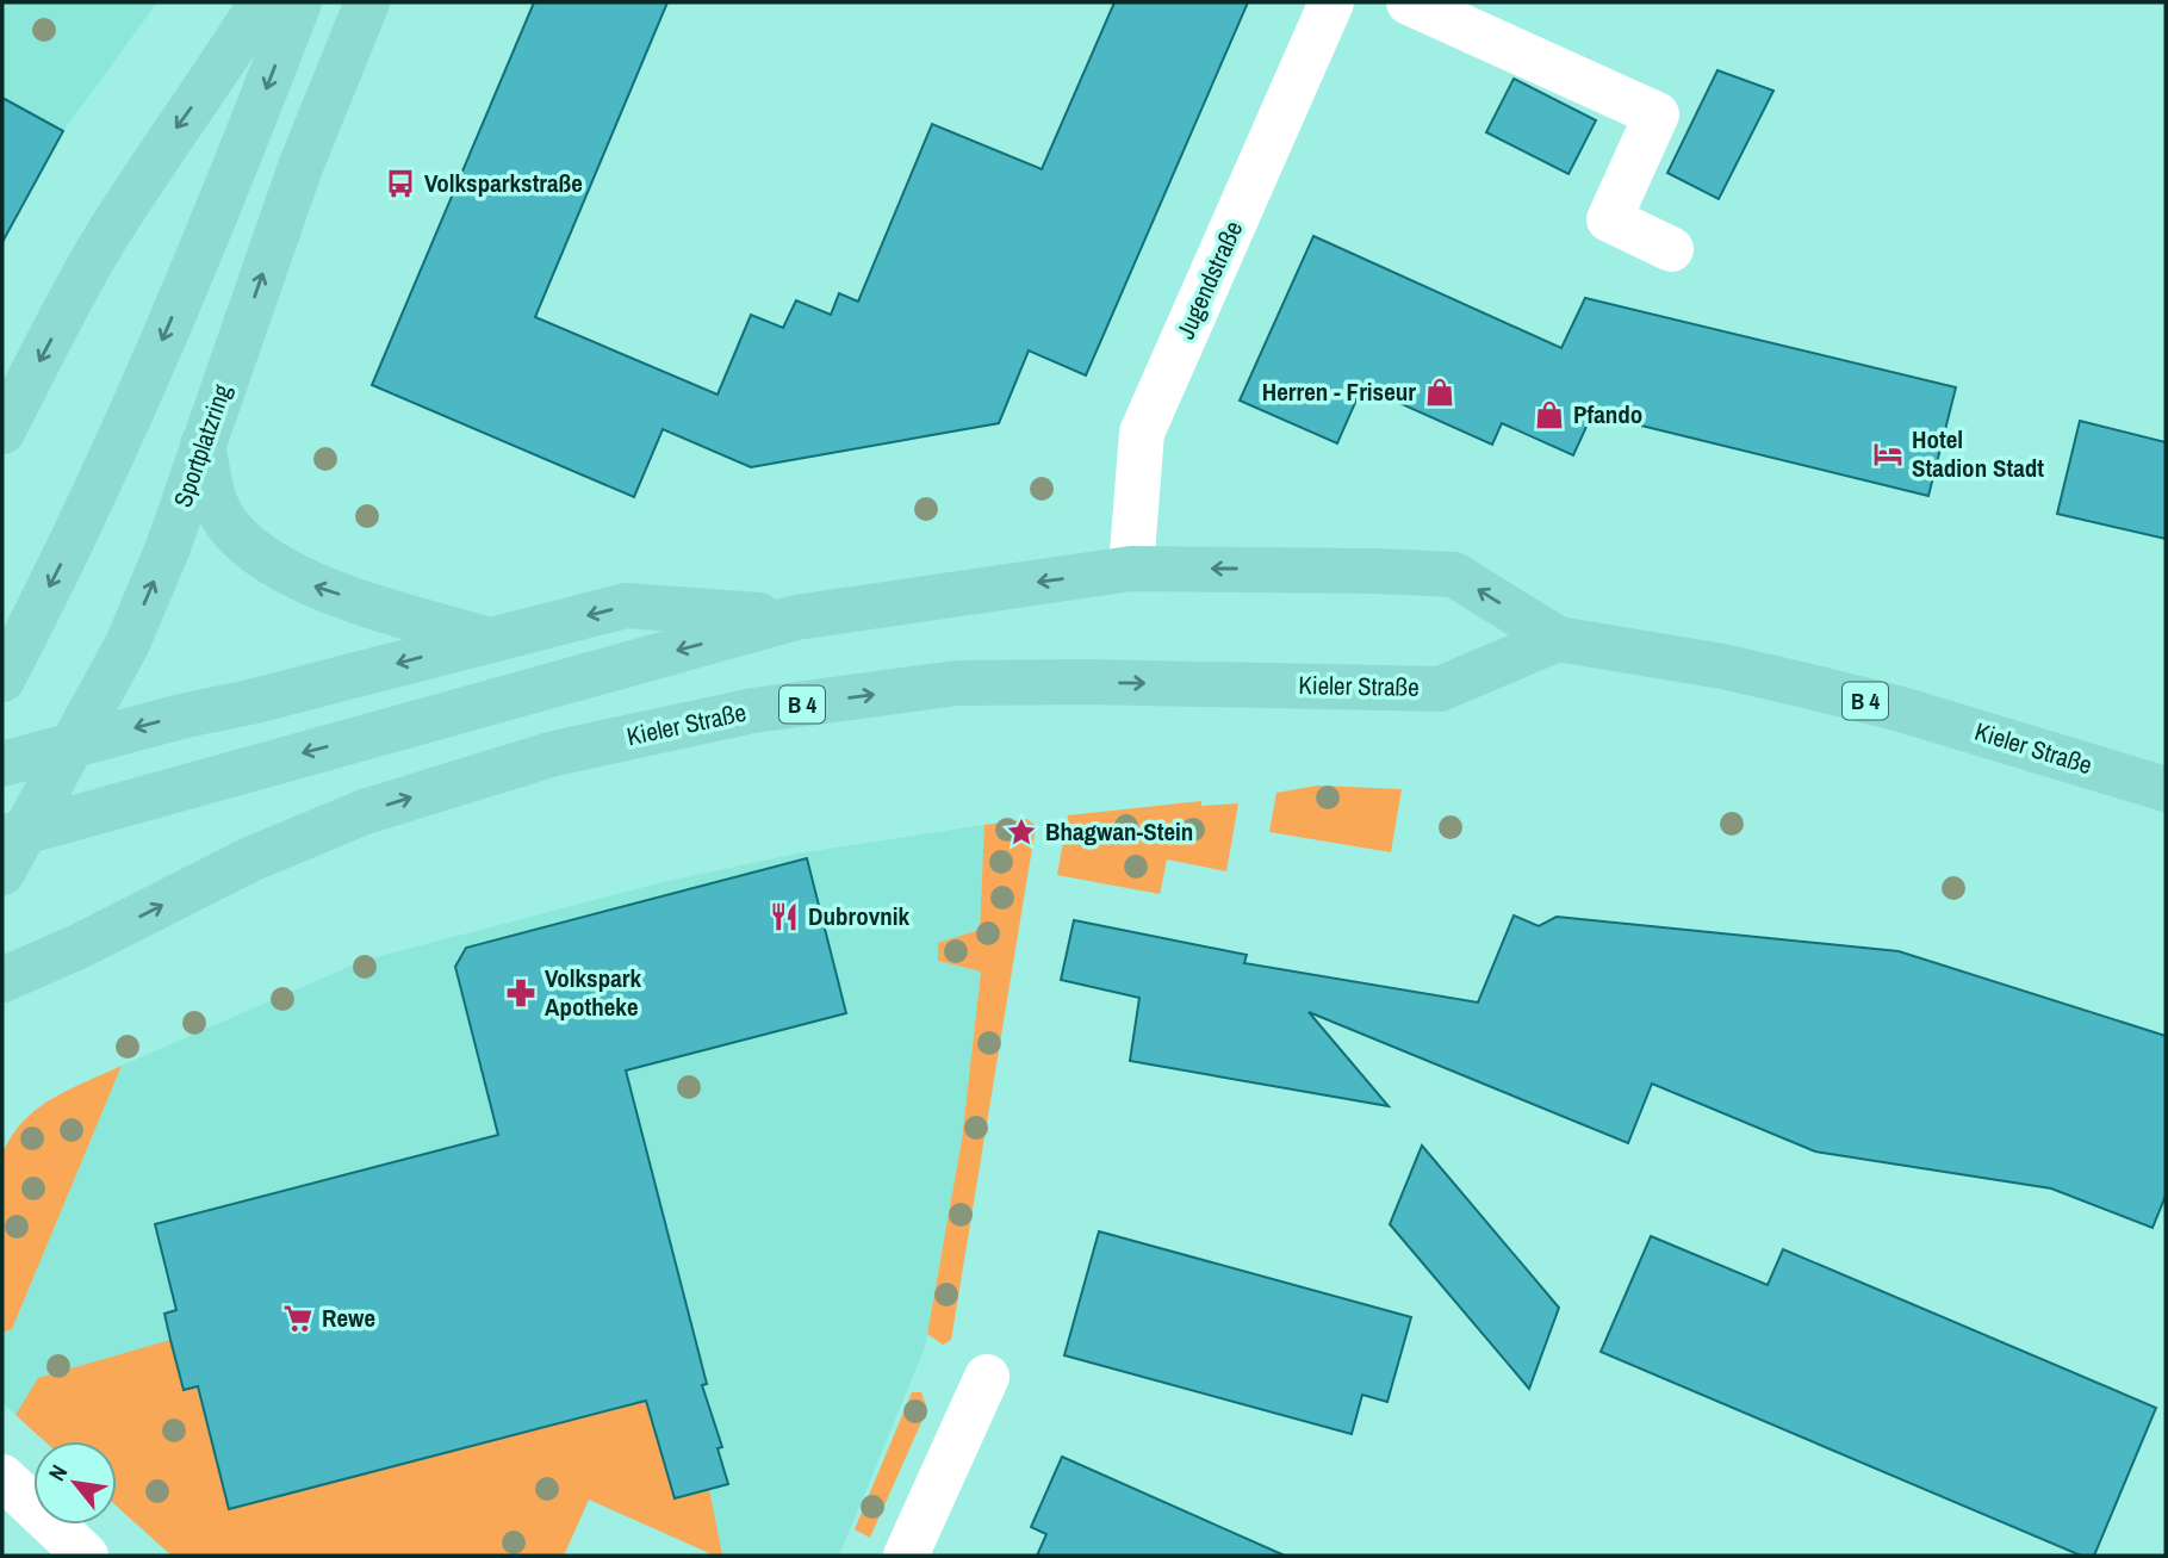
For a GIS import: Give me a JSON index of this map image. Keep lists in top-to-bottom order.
{
  "streets": {
    "main road": ["Sportplatzring", "Kieler Straße", "B 4"],
    "street": ["Jugendstraße"]
  },
  "crossings": [
    ["Jugendstraße", "Kieler Straße"],
    ["Sportplatzring", "Kieler Straße"]
  ],
  "places": {
    "bus stop": ["Volksparkstraße"],
    "shop": ["Herren - Friseur", "Pfando"],
    "hotel": ["Hotel Stadion Stadt"],
    "place": ["Bhagwan-Stein"],
    "restaurant": ["Dubrovnik"],
    "pharmacy": ["Volkspark Apotheke"],
    "supermarket": ["Rewe"]
  },
  "north": "top left"
}
